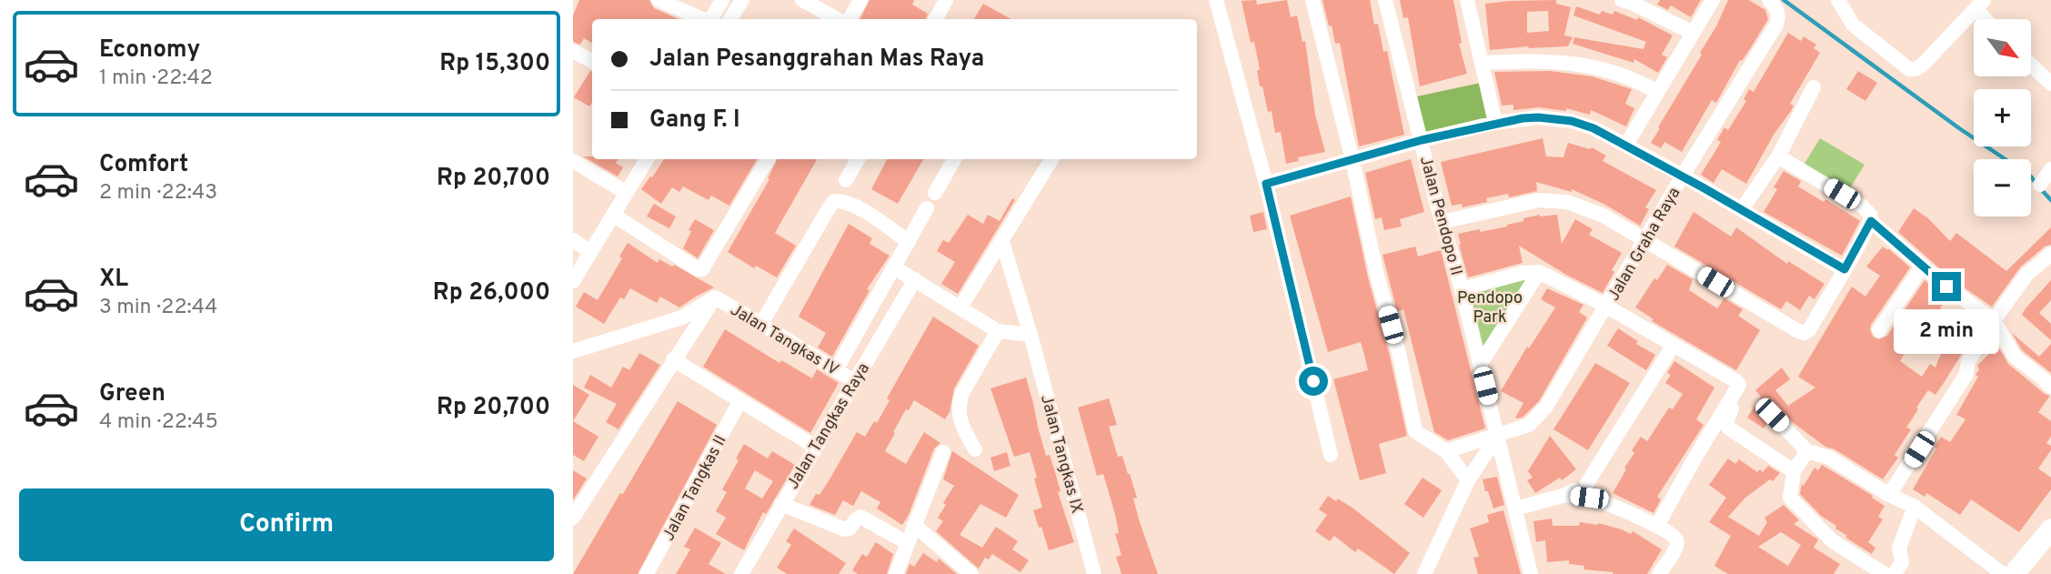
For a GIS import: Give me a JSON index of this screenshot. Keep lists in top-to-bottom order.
{
  "streets": {
    "street": [
      "Jalan Pendopo II",
      "Jalan Graha Raya",
      "Jalan Tangkas IV",
      "Jalan Tangkas Raya",
      "Jalan Tangkas IX",
      "Jalan Tangkas II"
    ]
  },
  "crossings": [
    ["Jalan Pendopo II", "Jalan Graha Raya"],
    ["Jalan Tangkas IV", "Jalan Tangkas Raya"]
  ],
  "parks": ["Pendopo Park"],
  "north": "bottom right",
  "page": {
    "list": [
      {
        "name": "Economy",
        "note": "1 min · 22:42",
        "value": "Rp 15,300"
      },
      {
        "name": "Comfort",
        "note": "2 min · 22:43",
        "value": "Rp 20,700"
      },
      {
        "name": "XL",
        "note": "3 min · 22:44",
        "value": "Rp 26,000"
      },
      {
        "name": "Green",
        "note": "4 min · 22:45",
        "value": "Rp 20,700"
      }
    ],
    "map_buttons": ["+", "−"],
    "banner": ["Jalan Pesanggrahan Mas Raya", "Gang F. I"],
    "bubble": "2 min",
    "buttons": "Confirm"
  }
}
